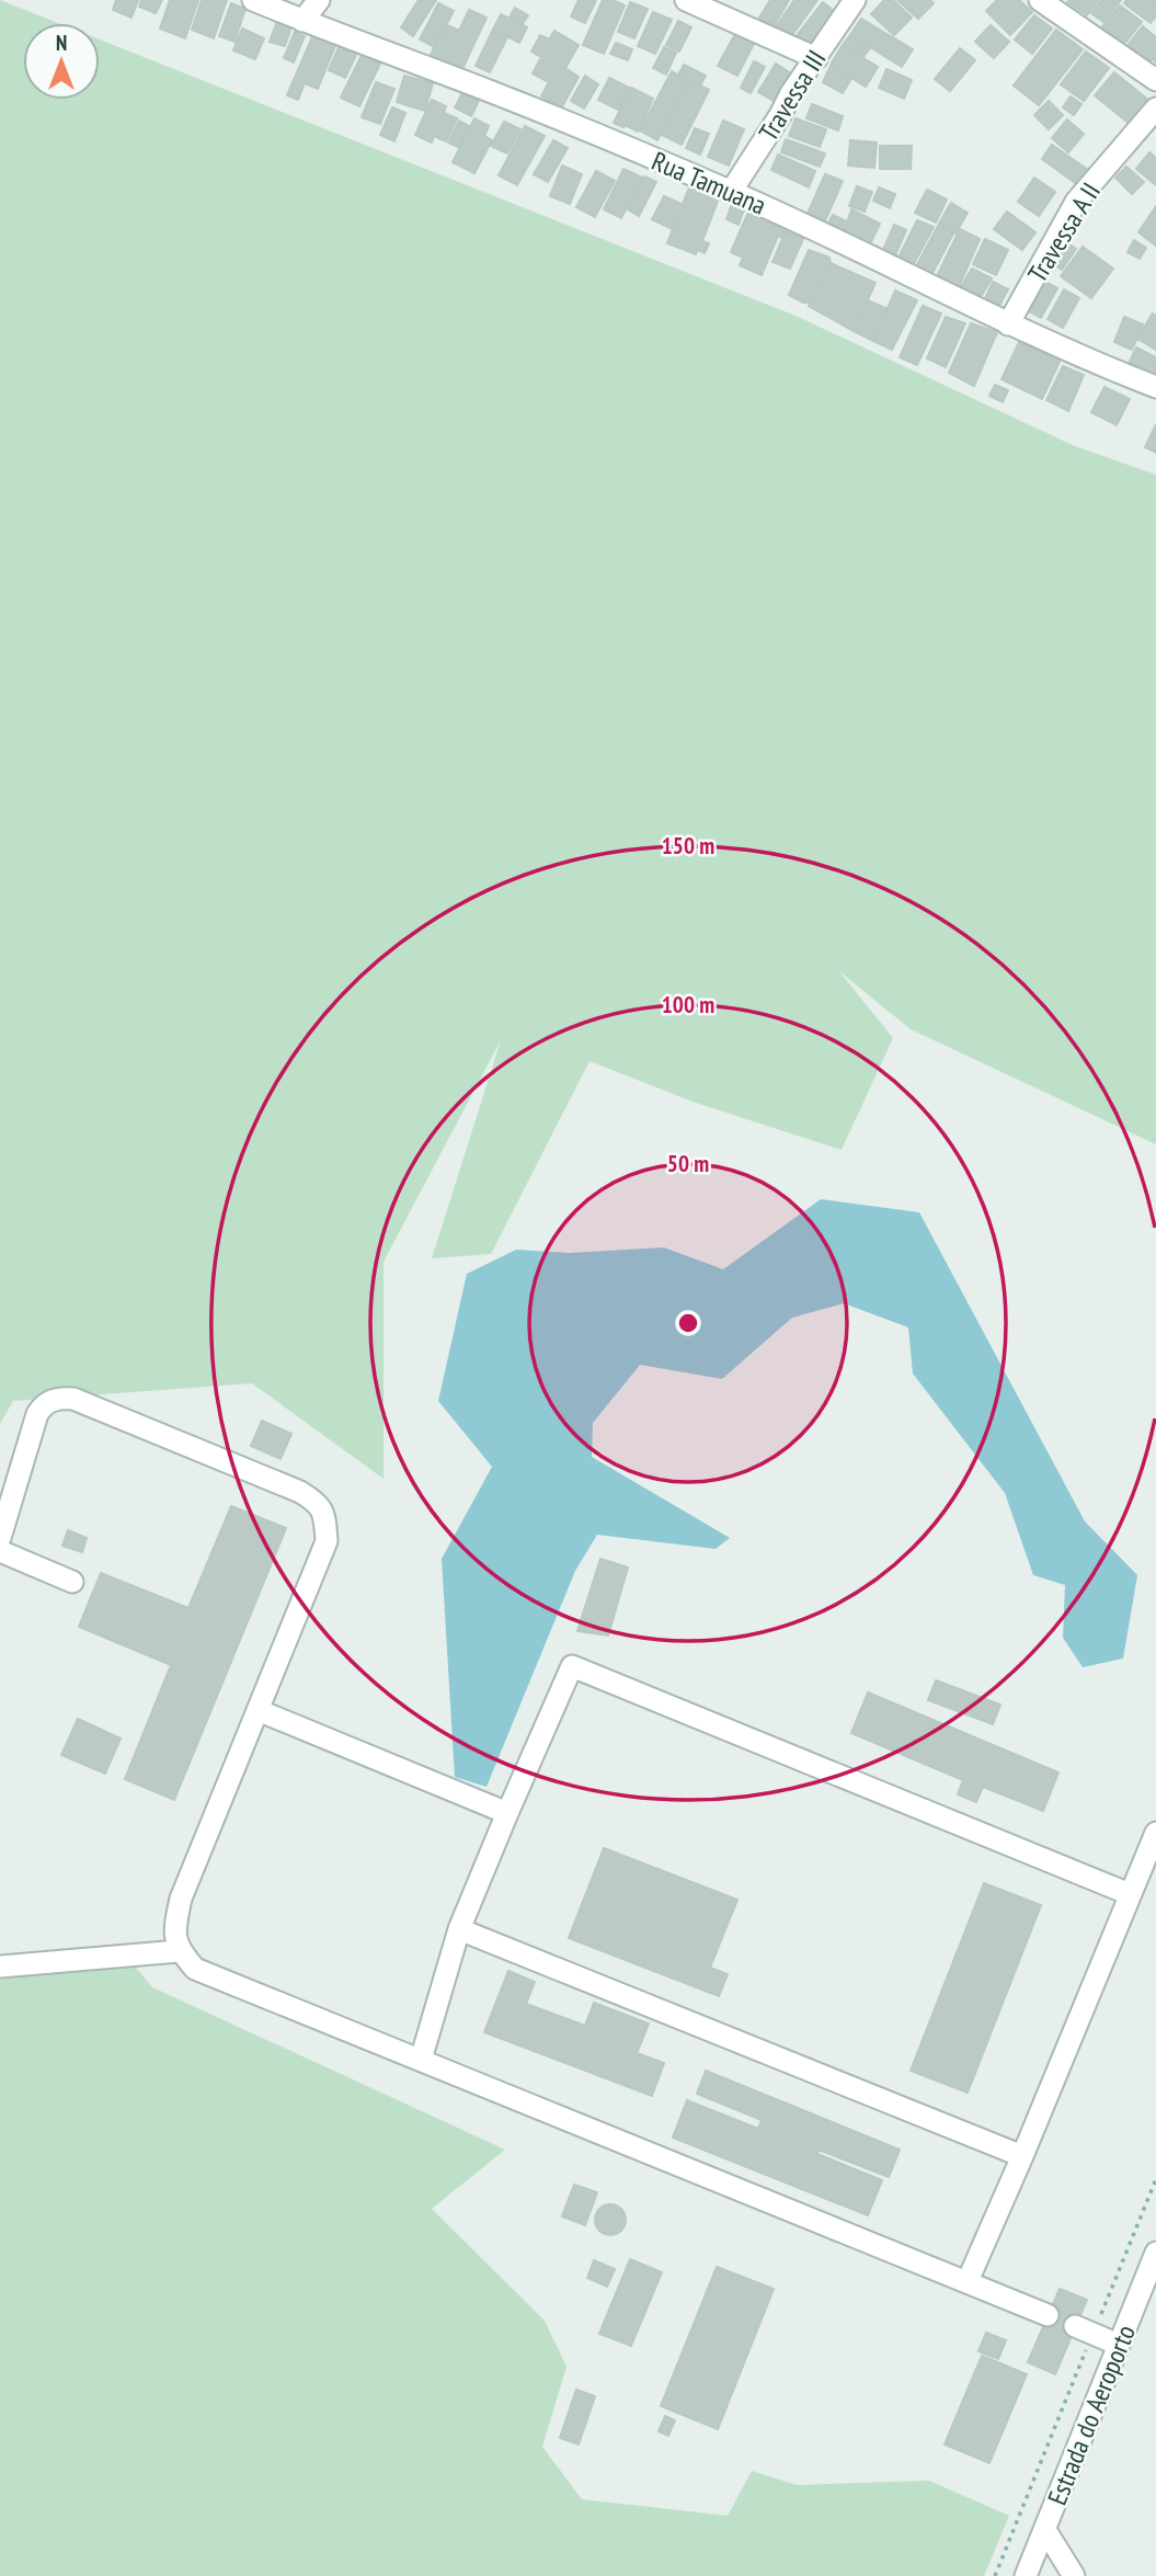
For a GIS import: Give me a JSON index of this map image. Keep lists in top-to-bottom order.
{
  "streets": {
    "street": [
      "Travessa III",
      "Rua Tamuana",
      "Travessa A II",
      "Estrada do Aeroporto"
    ]
  },
  "crossings": [
    ["Travessa III", "Rua Tamuana"],
    ["Rua Tamuana", "Travessa A II"]
  ],
  "north": "top",
  "rings": ["150 m", "100 m", "50 m"]
}
